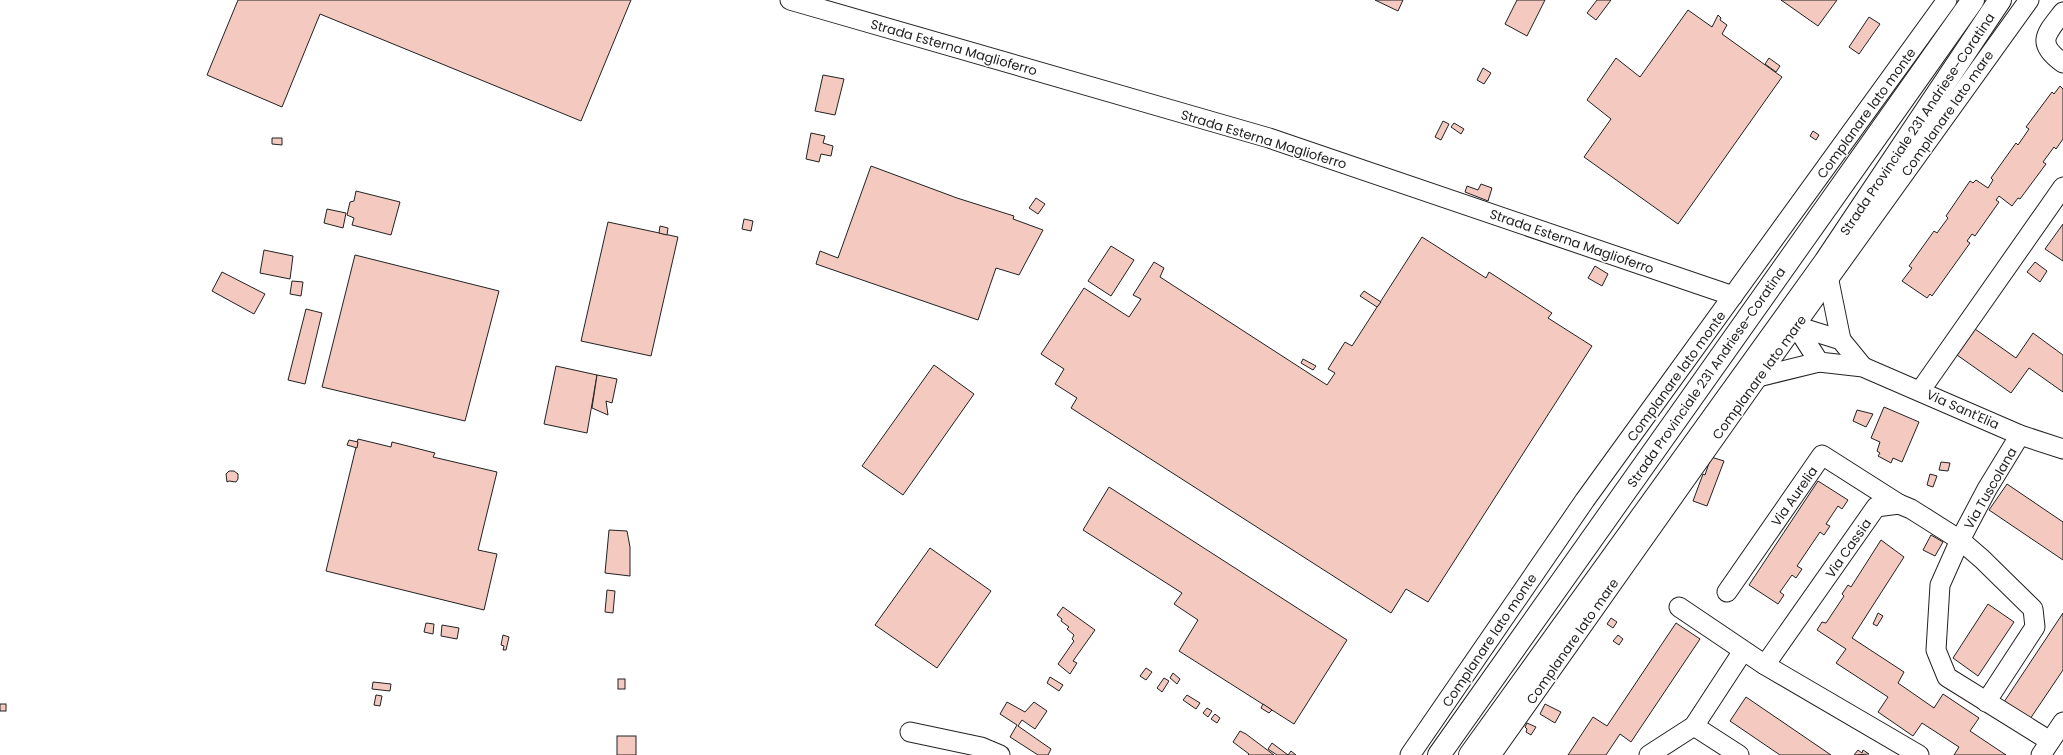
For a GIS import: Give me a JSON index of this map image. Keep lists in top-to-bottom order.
{
  "streets": {
    "highway": ["Strada Provinciale 231 Andriese-Coratina"],
    "street": [
      "Strada Esterna Maglioferro",
      "Complanare lato monte",
      "Complanare lato mare",
      "Via Sant'Elia",
      "Via Tuscolana",
      "Via Aurelia",
      "Via Cassia"
    ]
  },
  "crossings": [
    ["Strada Esterna Maglioferro", "Complanare lato monte"],
    ["Complanare lato mare", "Via Sant'Elia"],
    ["Via Sant'Elia", "Via Tuscolana"],
    ["Via Aurelia", "Via Cassia"]
  ]
}
